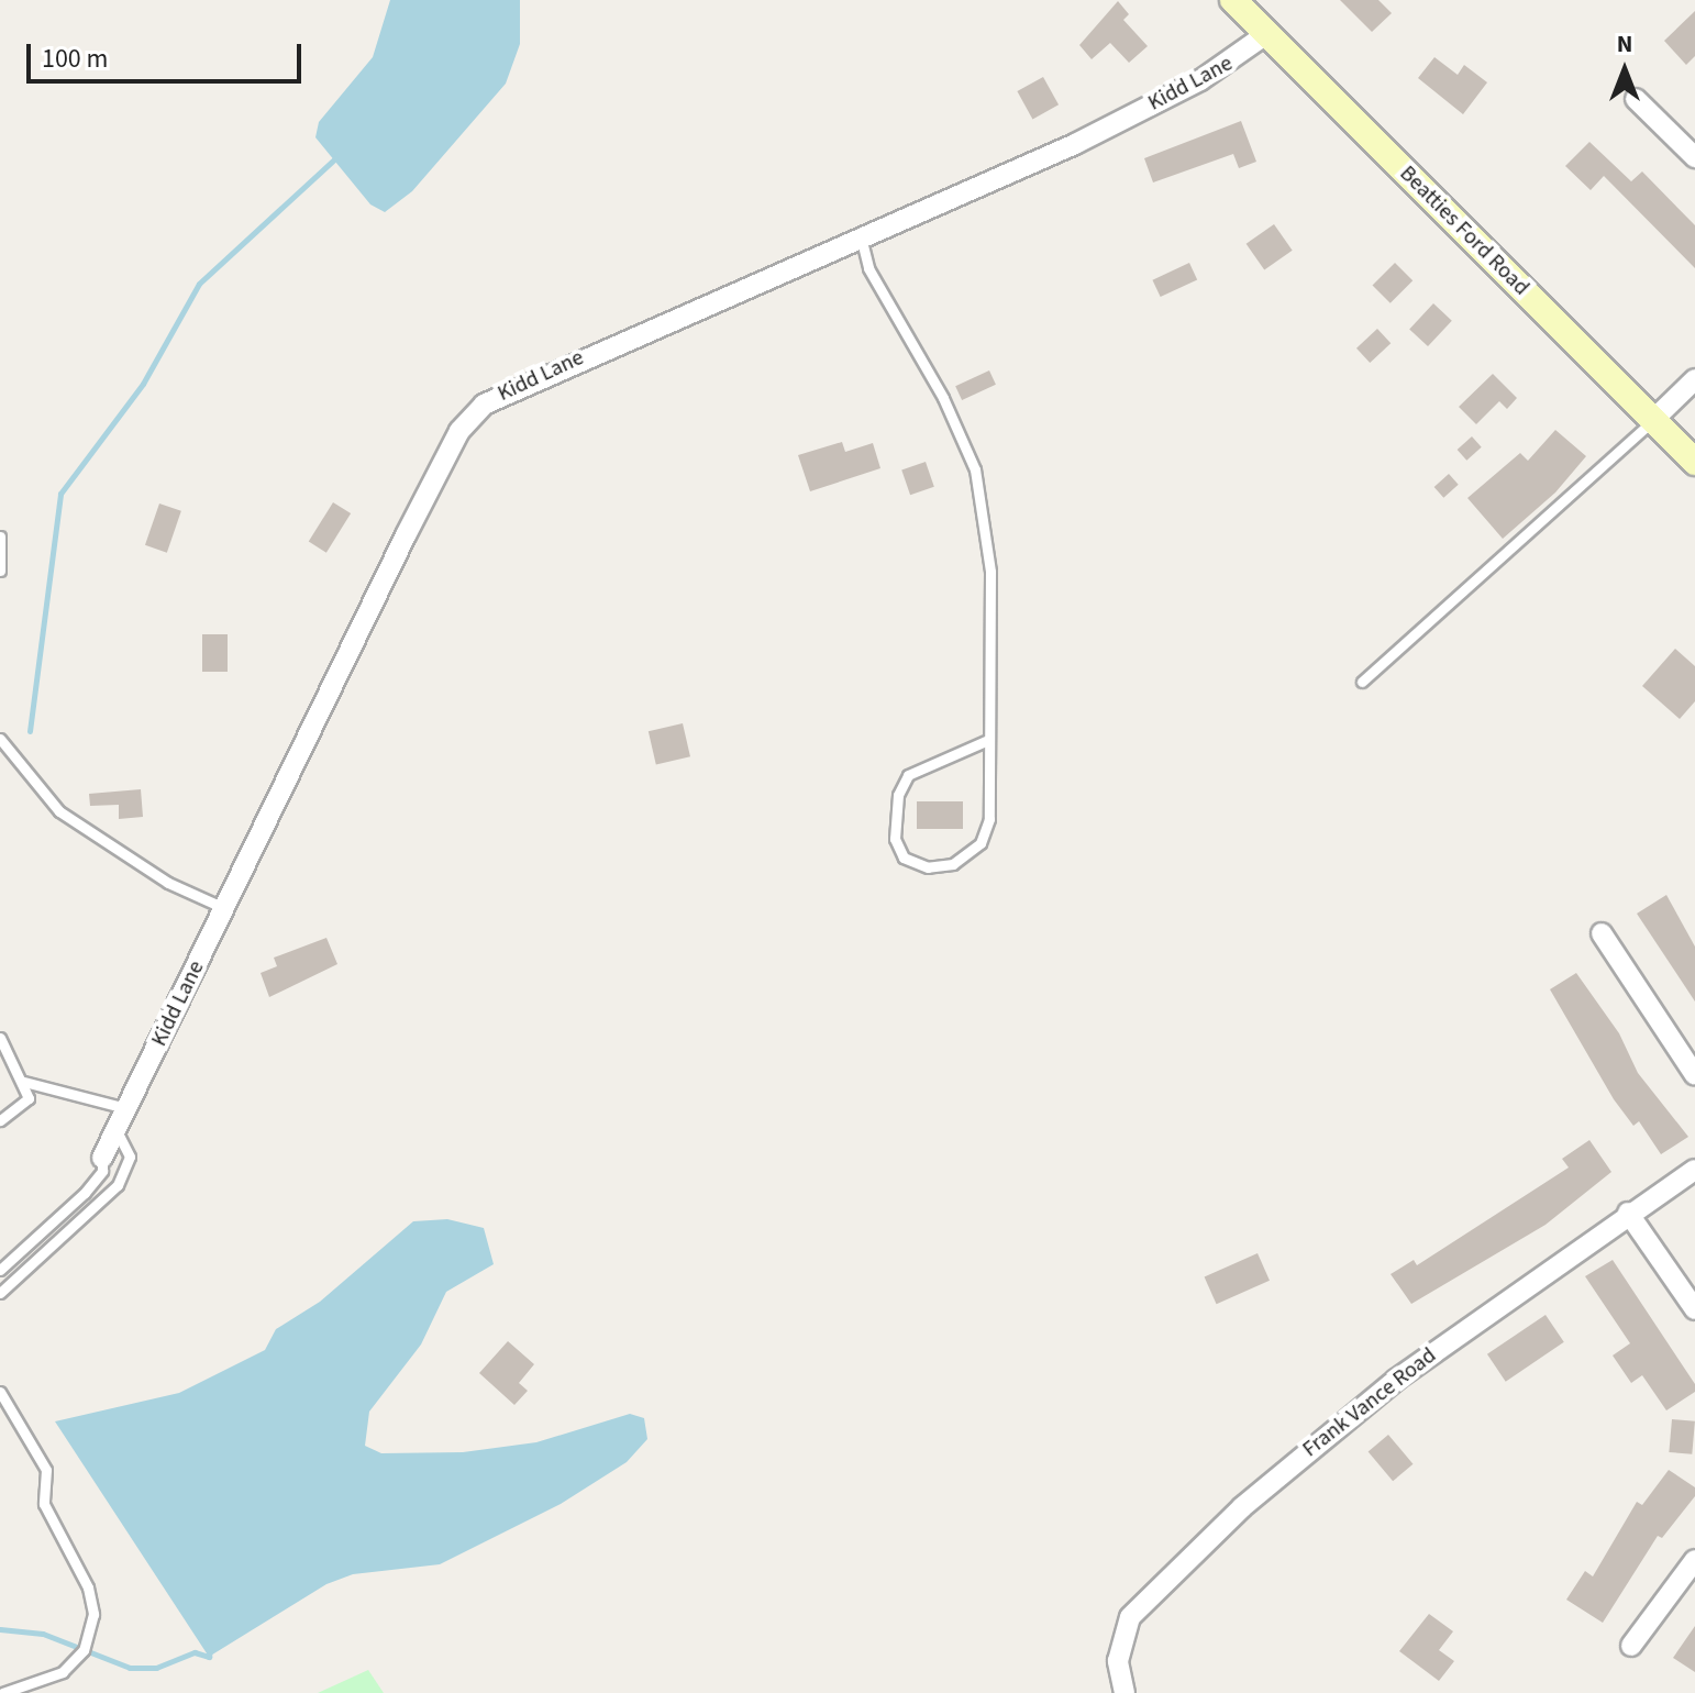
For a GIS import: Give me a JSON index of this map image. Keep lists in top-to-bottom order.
{
  "streets": {
    "main road": ["Beatties Ford Road"],
    "street": ["Kidd Lane", "Frank Vance Road"]
  },
  "crossings": [
    ["Kidd Lane", "Beatties Ford Road"]
  ],
  "scale_bar": "100 m",
  "north": "top"
}
